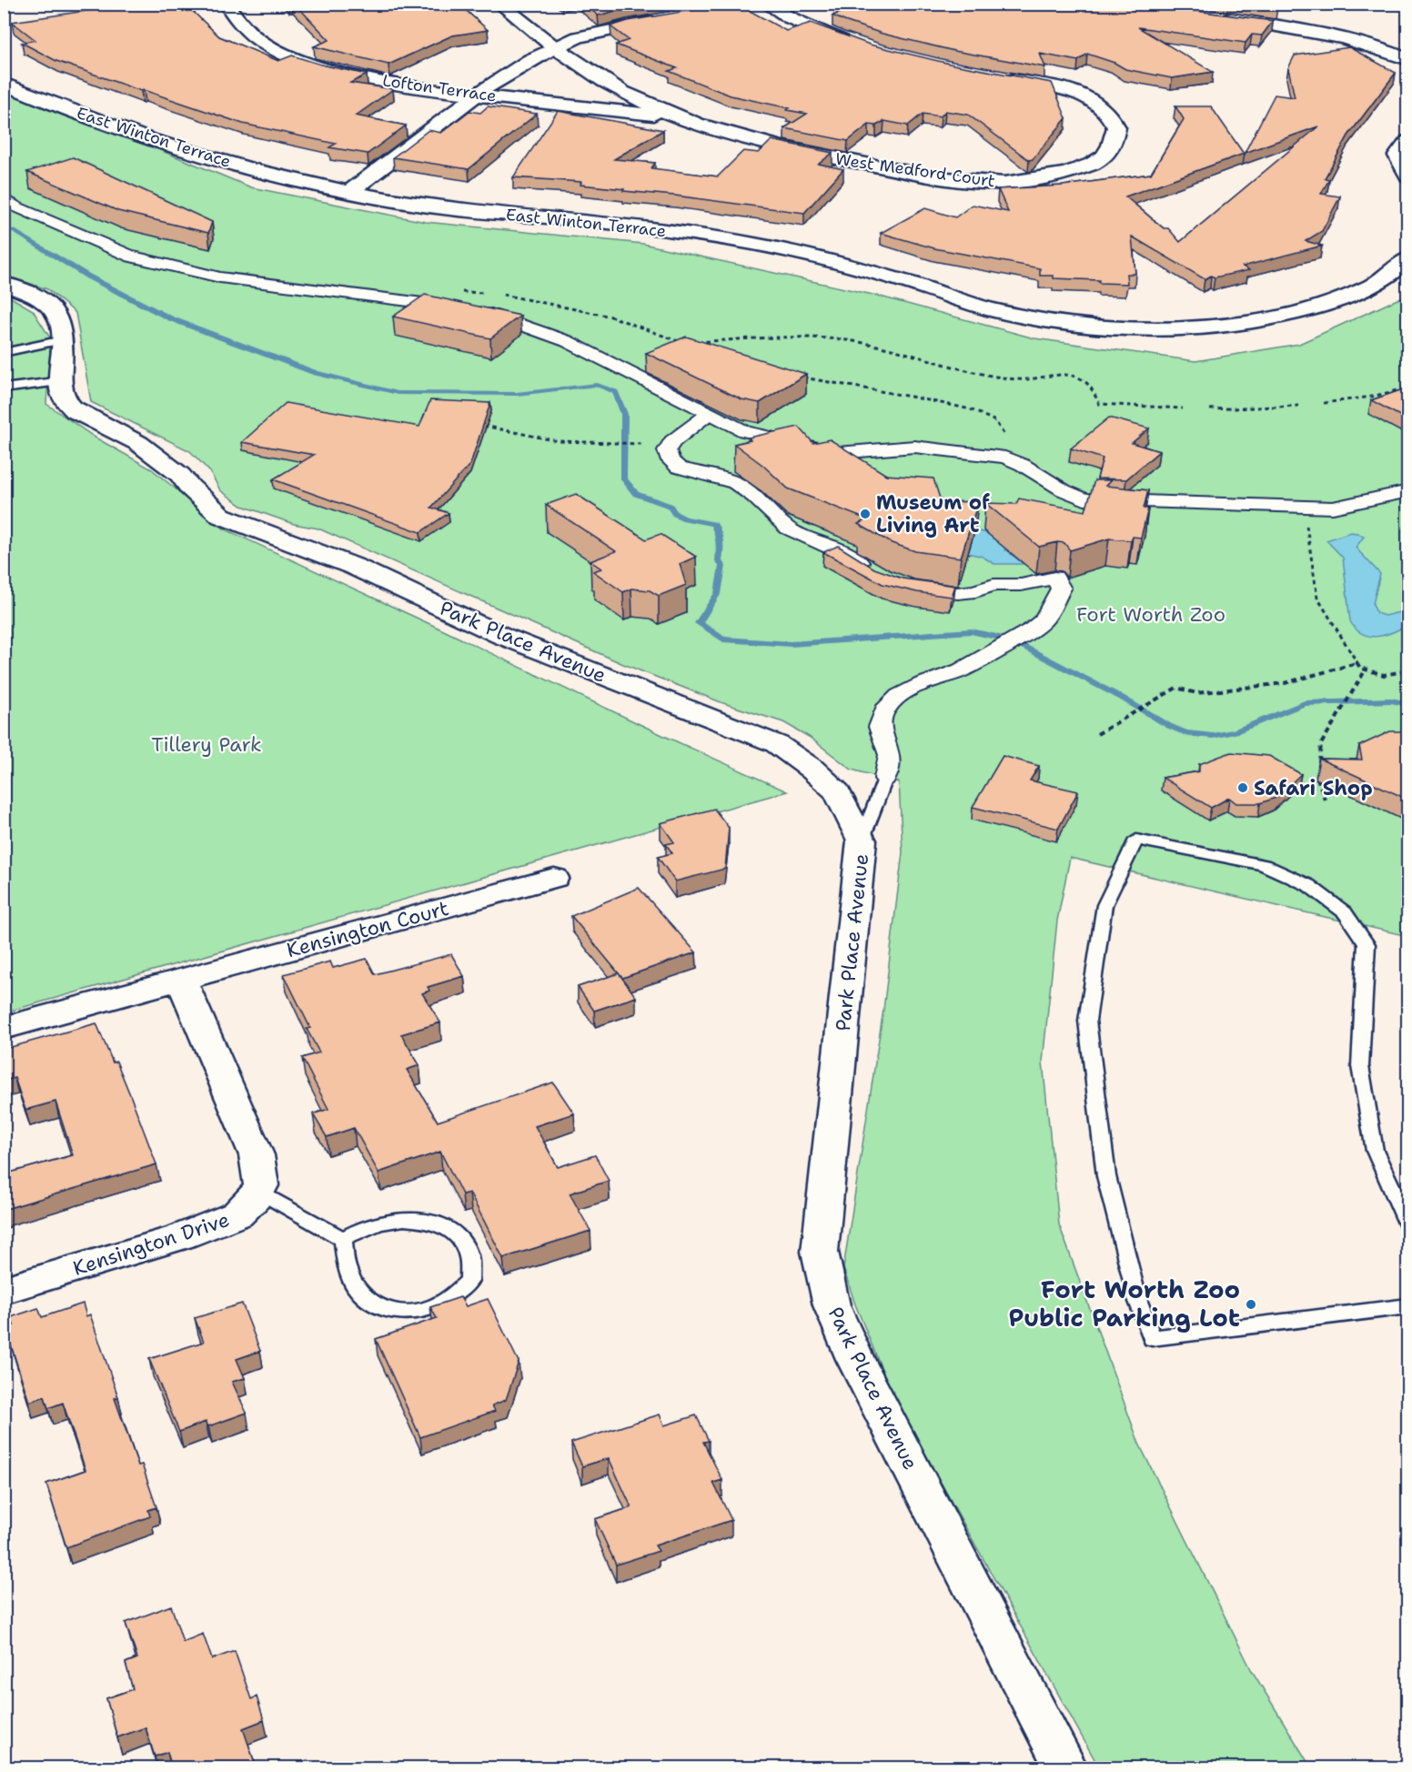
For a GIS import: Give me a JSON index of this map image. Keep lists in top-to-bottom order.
{
  "streets": {
    "street": [
      "Lofton Terrace",
      "East Winton Terrace",
      "West Medford Court",
      "Park Place Avenue",
      "Kensington Court",
      "Kensington Drive"
    ]
  },
  "crossings": [
    ["Lofton Terrace", "West Medford Court"]
  ],
  "parks": ["Fort Worth Zoo", "Tillery Park"],
  "places": ["Museum of Living Art", "Safari Shop", "Fort Worth Zoo Public Parking Lot"]
}
